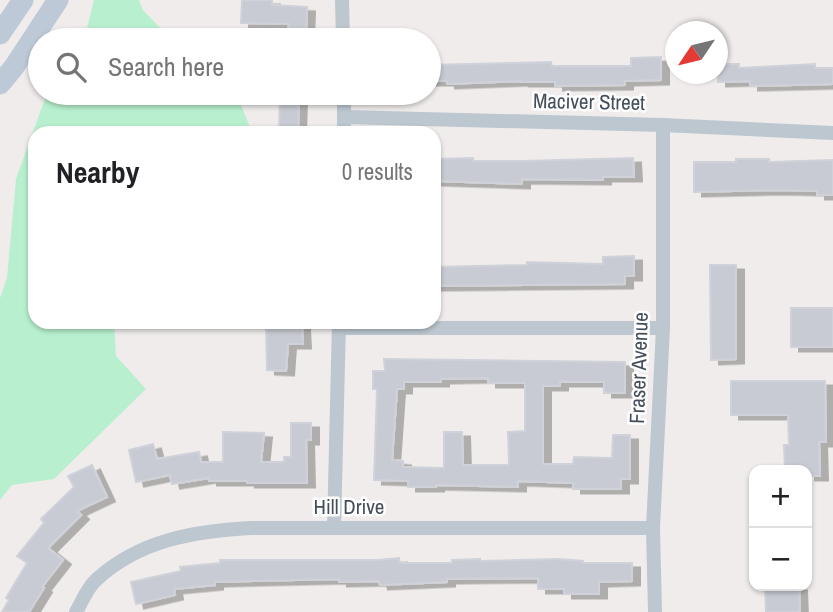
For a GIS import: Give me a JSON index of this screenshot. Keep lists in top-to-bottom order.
{
  "streets": {
    "street": ["Maciver Street", "Fraser Avenue", "Hill Drive"]
  },
  "crossings": [
    ["Maciver Street", "Fraser Avenue"],
    ["Fraser Avenue", "Hill Drive"]
  ],
  "north": "bottom left",
  "page": {
    "search": "Search here",
    "heading": ["Nearby", "0 results"],
    "map_buttons": ["+", "−"]
  }
}
